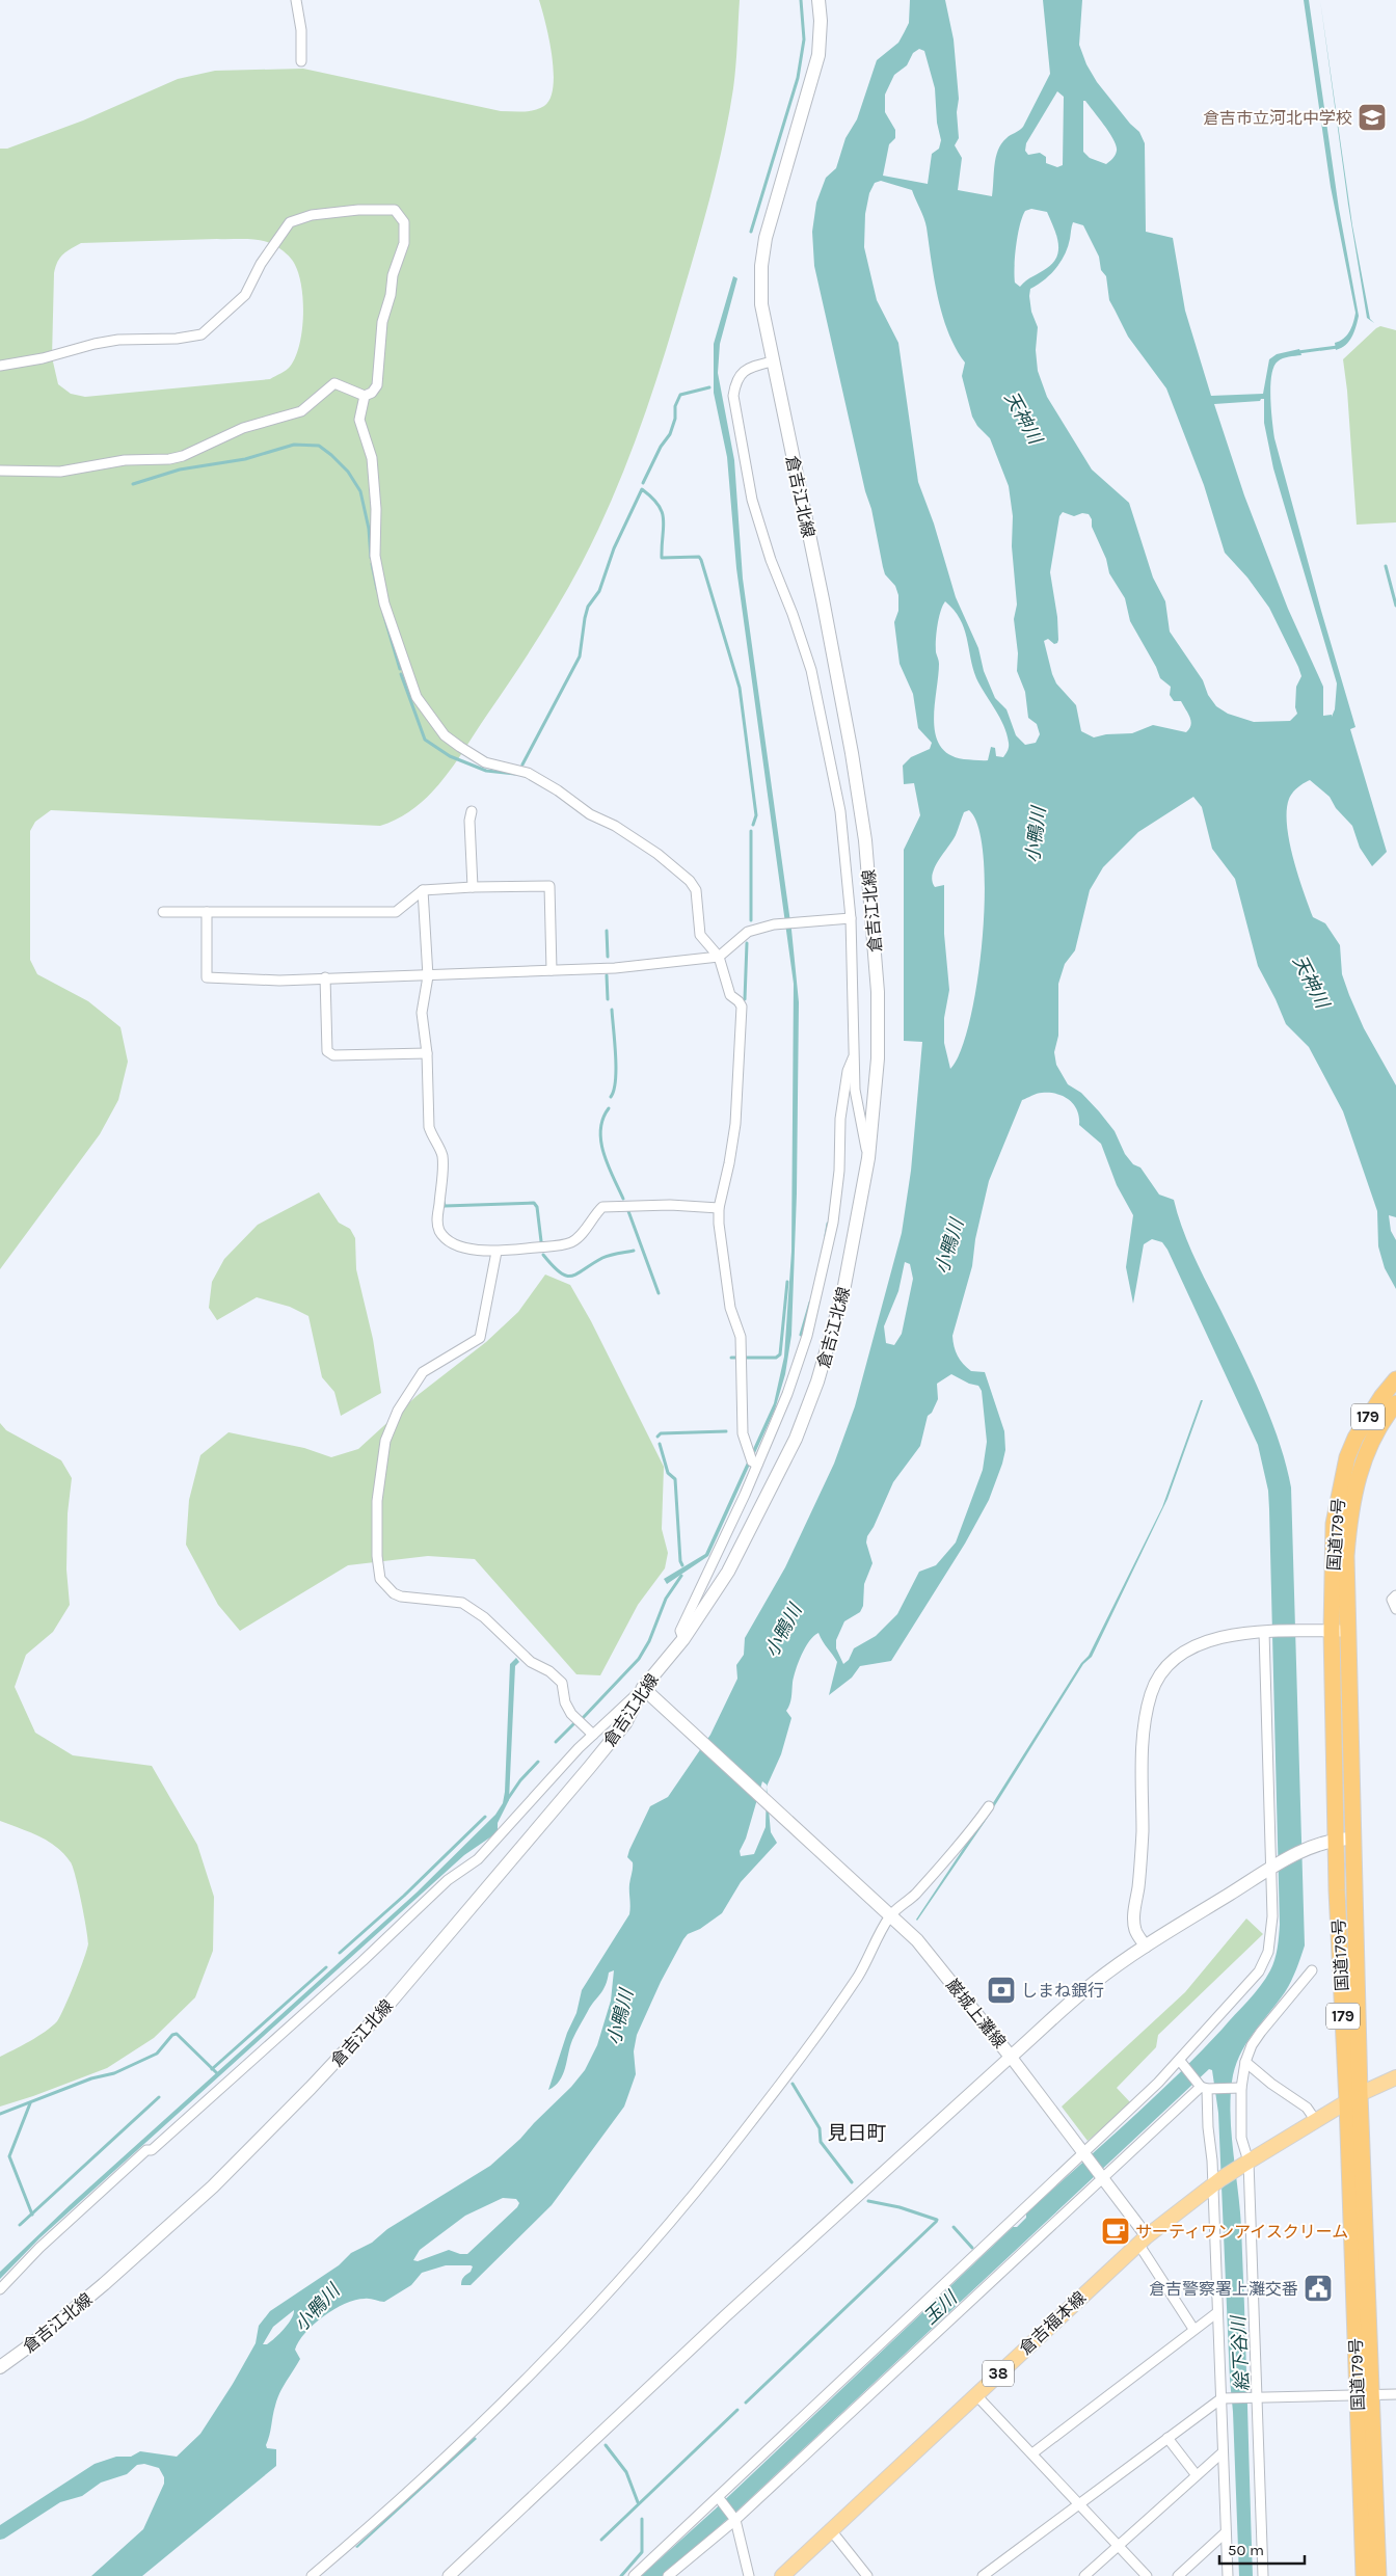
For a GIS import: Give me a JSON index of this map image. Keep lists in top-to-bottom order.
{
  "streets": {
    "highway": ["179", "国道179号"],
    "main road": [
      "倉吉江北線",
      "巌城上灘線",
      "倉吉福本線",
      "38"
    ]
  },
  "crossings": [
    ["倉吉江北線", "巌城上灘線"],
    ["国道179号", "巌城上灘線"],
    ["国道179号", "倉吉福本線"]
  ],
  "districts": ["見日町"],
  "water": [
    "天神川",
    "小鴨川",
    "玉川",
    "絵下谷川"
  ],
  "places": {
    "school or university": ["倉吉市立河北中学校"],
    "bank": ["しまね銀行"],
    "cafe": ["サーティワンアイスクリーム"],
    "public building": ["倉吉警察署上灘交番"]
  },
  "scale_bar": "50 m"
}
